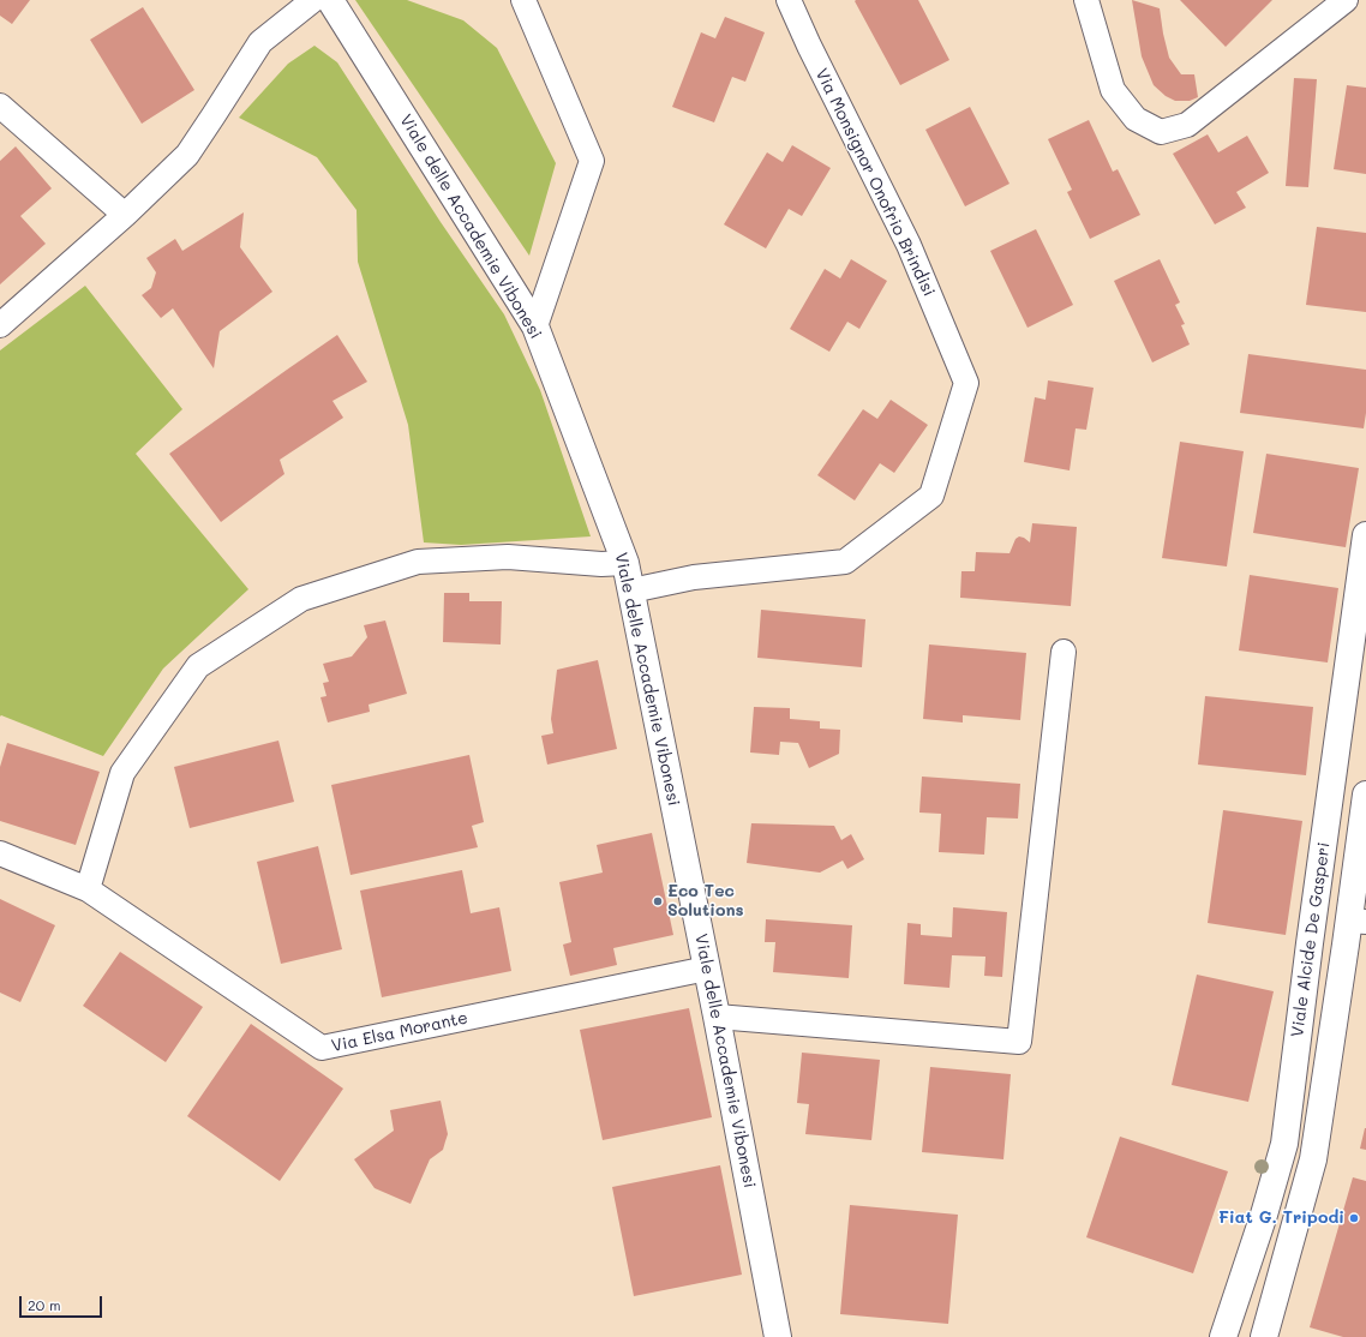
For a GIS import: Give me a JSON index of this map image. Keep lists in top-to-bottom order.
{
  "streets": {
    "street": [
      "Via Monsignor Onofrio Brindisi",
      "Viale delle Accademie Vibonesi",
      "Viale Alcide De Gasperi",
      "Via Elsa Morante"
    ]
  },
  "crossings": [
    ["Via Monsignor Onofrio Brindisi", "Viale delle Accademie Vibonesi"],
    ["Viale delle Accademie Vibonesi", "Via Elsa Morante"]
  ],
  "places": ["Eco Tec Solutions", "Fiat G. Tripodi"],
  "scale_bar": "20 m"
}
